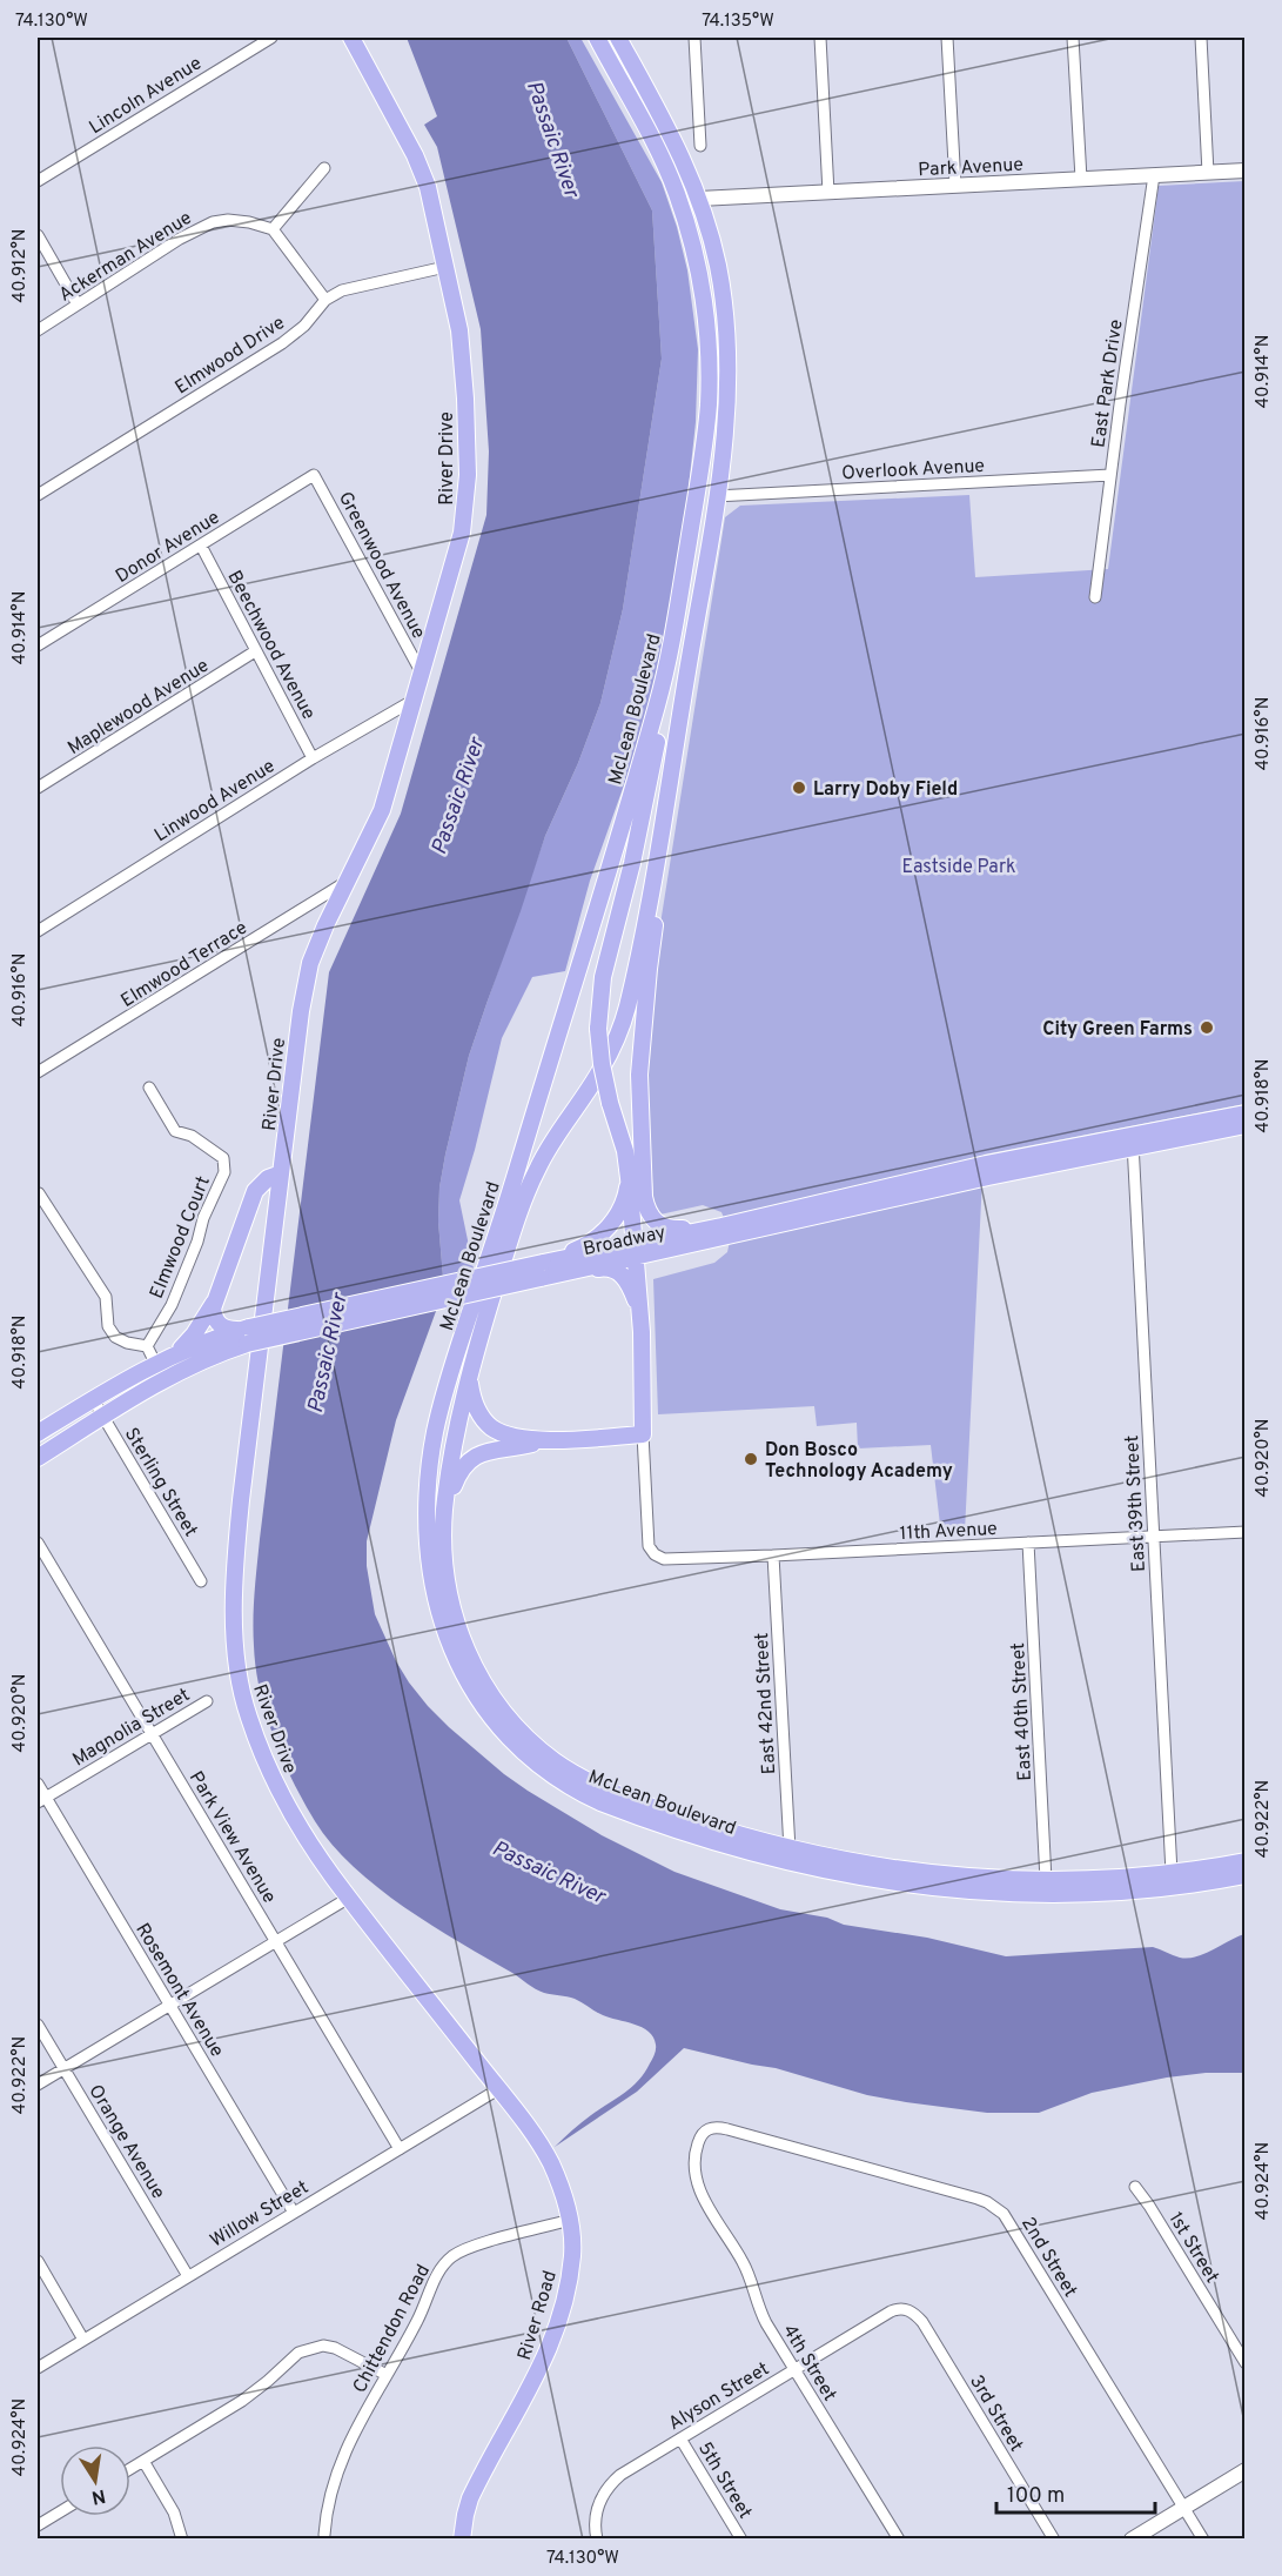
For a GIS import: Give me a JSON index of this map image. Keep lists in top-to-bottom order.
{
  "streets": {
    "main road": [
      "River Drive",
      "McLean Boulevard",
      "Broadway",
      "River Road"
    ],
    "street": [
      "Lincoln Avenue",
      "Park Avenue",
      "Ackerman Avenue",
      "Elmwood Drive",
      "East Park Drive",
      "Overlook Avenue",
      "Donor Avenue",
      "Greenwood Avenue",
      "Beechwood Avenue",
      "Maplewood Avenue",
      "Linwood Avenue",
      "Elmwood Terrace",
      "Elmwood Court",
      "Sterling Street",
      "East 39th Street",
      "11th Avenue",
      "East 42nd Street",
      "East 40th Street",
      "Magnolia Street",
      "Park View Avenue",
      "Rosemont Avenue",
      "Orange Avenue",
      "Willow Street",
      "1st Street",
      "2nd Street",
      "Chittendon Road",
      "4th Street",
      "Alyson Street",
      "3rd Street",
      "5th Street"
    ]
  },
  "crossings": [
    ["Park Avenue", "East Park Drive"],
    ["Park Avenue", "McLean Boulevard"],
    ["Elmwood Drive", "River Drive"],
    ["East Park Drive", "Overlook Avenue"],
    ["River Drive", "Greenwood Avenue"],
    ["River Drive", "Linwood Avenue"],
    ["River Drive", "Elmwood Terrace"],
    ["River Drive", "Willow Street"],
    ["River Drive", "River Road"],
    ["Overlook Avenue", "McLean Boulevard"],
    ["Donor Avenue", "Greenwood Avenue"],
    ["Donor Avenue", "Beechwood Avenue"],
    ["Beechwood Avenue", "Maplewood Avenue"],
    ["Beechwood Avenue", "Linwood Avenue"],
    ["McLean Boulevard", "East 39th Street"],
    ["McLean Boulevard", "East 42nd Street"],
    ["McLean Boulevard", "East 40th Street"],
    ["Broadway", "Sterling Street"],
    ["Broadway", "East 39th Street"],
    ["East 39th Street", "11th Avenue"],
    ["11th Avenue", "East 42nd Street"],
    ["11th Avenue", "East 40th Street"],
    ["Magnolia Street", "Park View Avenue"],
    ["Magnolia Street", "Rosemont Avenue"],
    ["Park View Avenue", "Willow Street"],
    ["Rosemont Avenue", "Willow Street"],
    ["Orange Avenue", "Willow Street"],
    ["Willow Street", "River Road"],
    ["2nd Street", "4th Street"],
    ["River Road", "Chittendon Road"],
    ["4th Street", "Alyson Street"],
    ["Alyson Street", "3rd Street"],
    ["Alyson Street", "5th Street"]
  ],
  "water": ["Passaic River"],
  "parks": ["Eastside Park"],
  "places": ["Larry Doby Field", "City Green Farms", "Don Bosco Technology Academy"],
  "scale_bar": "100 m",
  "north": "bottom",
  "coordinates": [
    "74.130°W",
    "74.135°W",
    "40.912°N",
    "40.914°N",
    "40.916°N",
    "40.918°N",
    "40.920°N",
    "40.922°N",
    "40.924°N"
  ]
}
